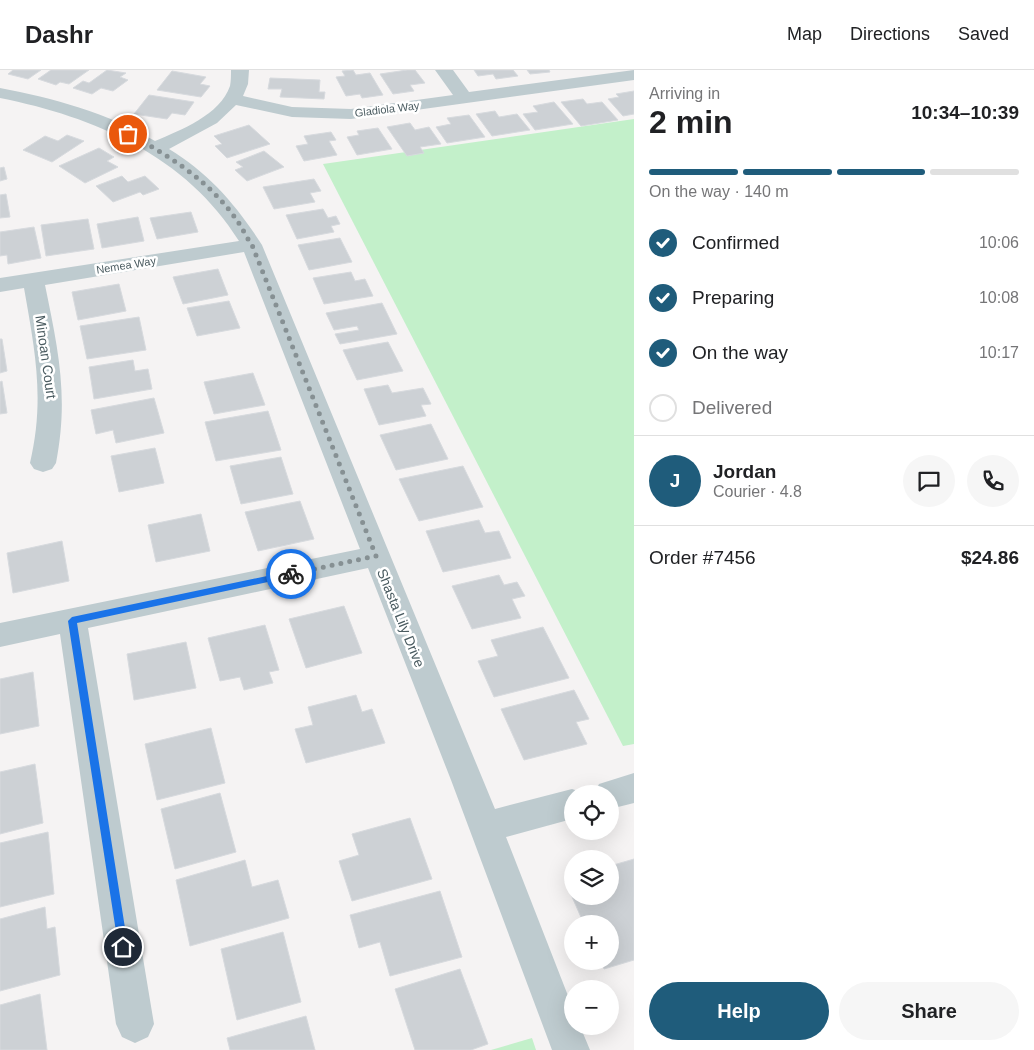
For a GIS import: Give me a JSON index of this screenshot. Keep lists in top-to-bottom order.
{
  "streets": {
    "street": [
      "Gladiola Way",
      "Nemea Way",
      "Minoan Court",
      "Shasta Lily Drive"
    ]
  },
  "crossings": [
    ["Nemea Way", "Minoan Court"],
    ["Nemea Way", "Shasta Lily Drive"]
  ],
  "page": {
    "header": "Dashr",
    "nav": ["Map", "Directions", "Saved"],
    "heading": ["2 min", "Arriving in", "10:34–10:39"],
    "panel": [
      "Jordan",
      "Courier · 4.8",
      "Order #7456",
      "$24.86"
    ],
    "bar": "On the way · 140 m",
    "list": [
      ["Confirmed", "10:06"],
      ["Preparing", "10:08"],
      ["On the way", "10:17"],
      "Delivered"
    ],
    "round": "J",
    "map_buttons": ["+", "−"],
    "buttons": ["Help", "Share"]
  }
}
